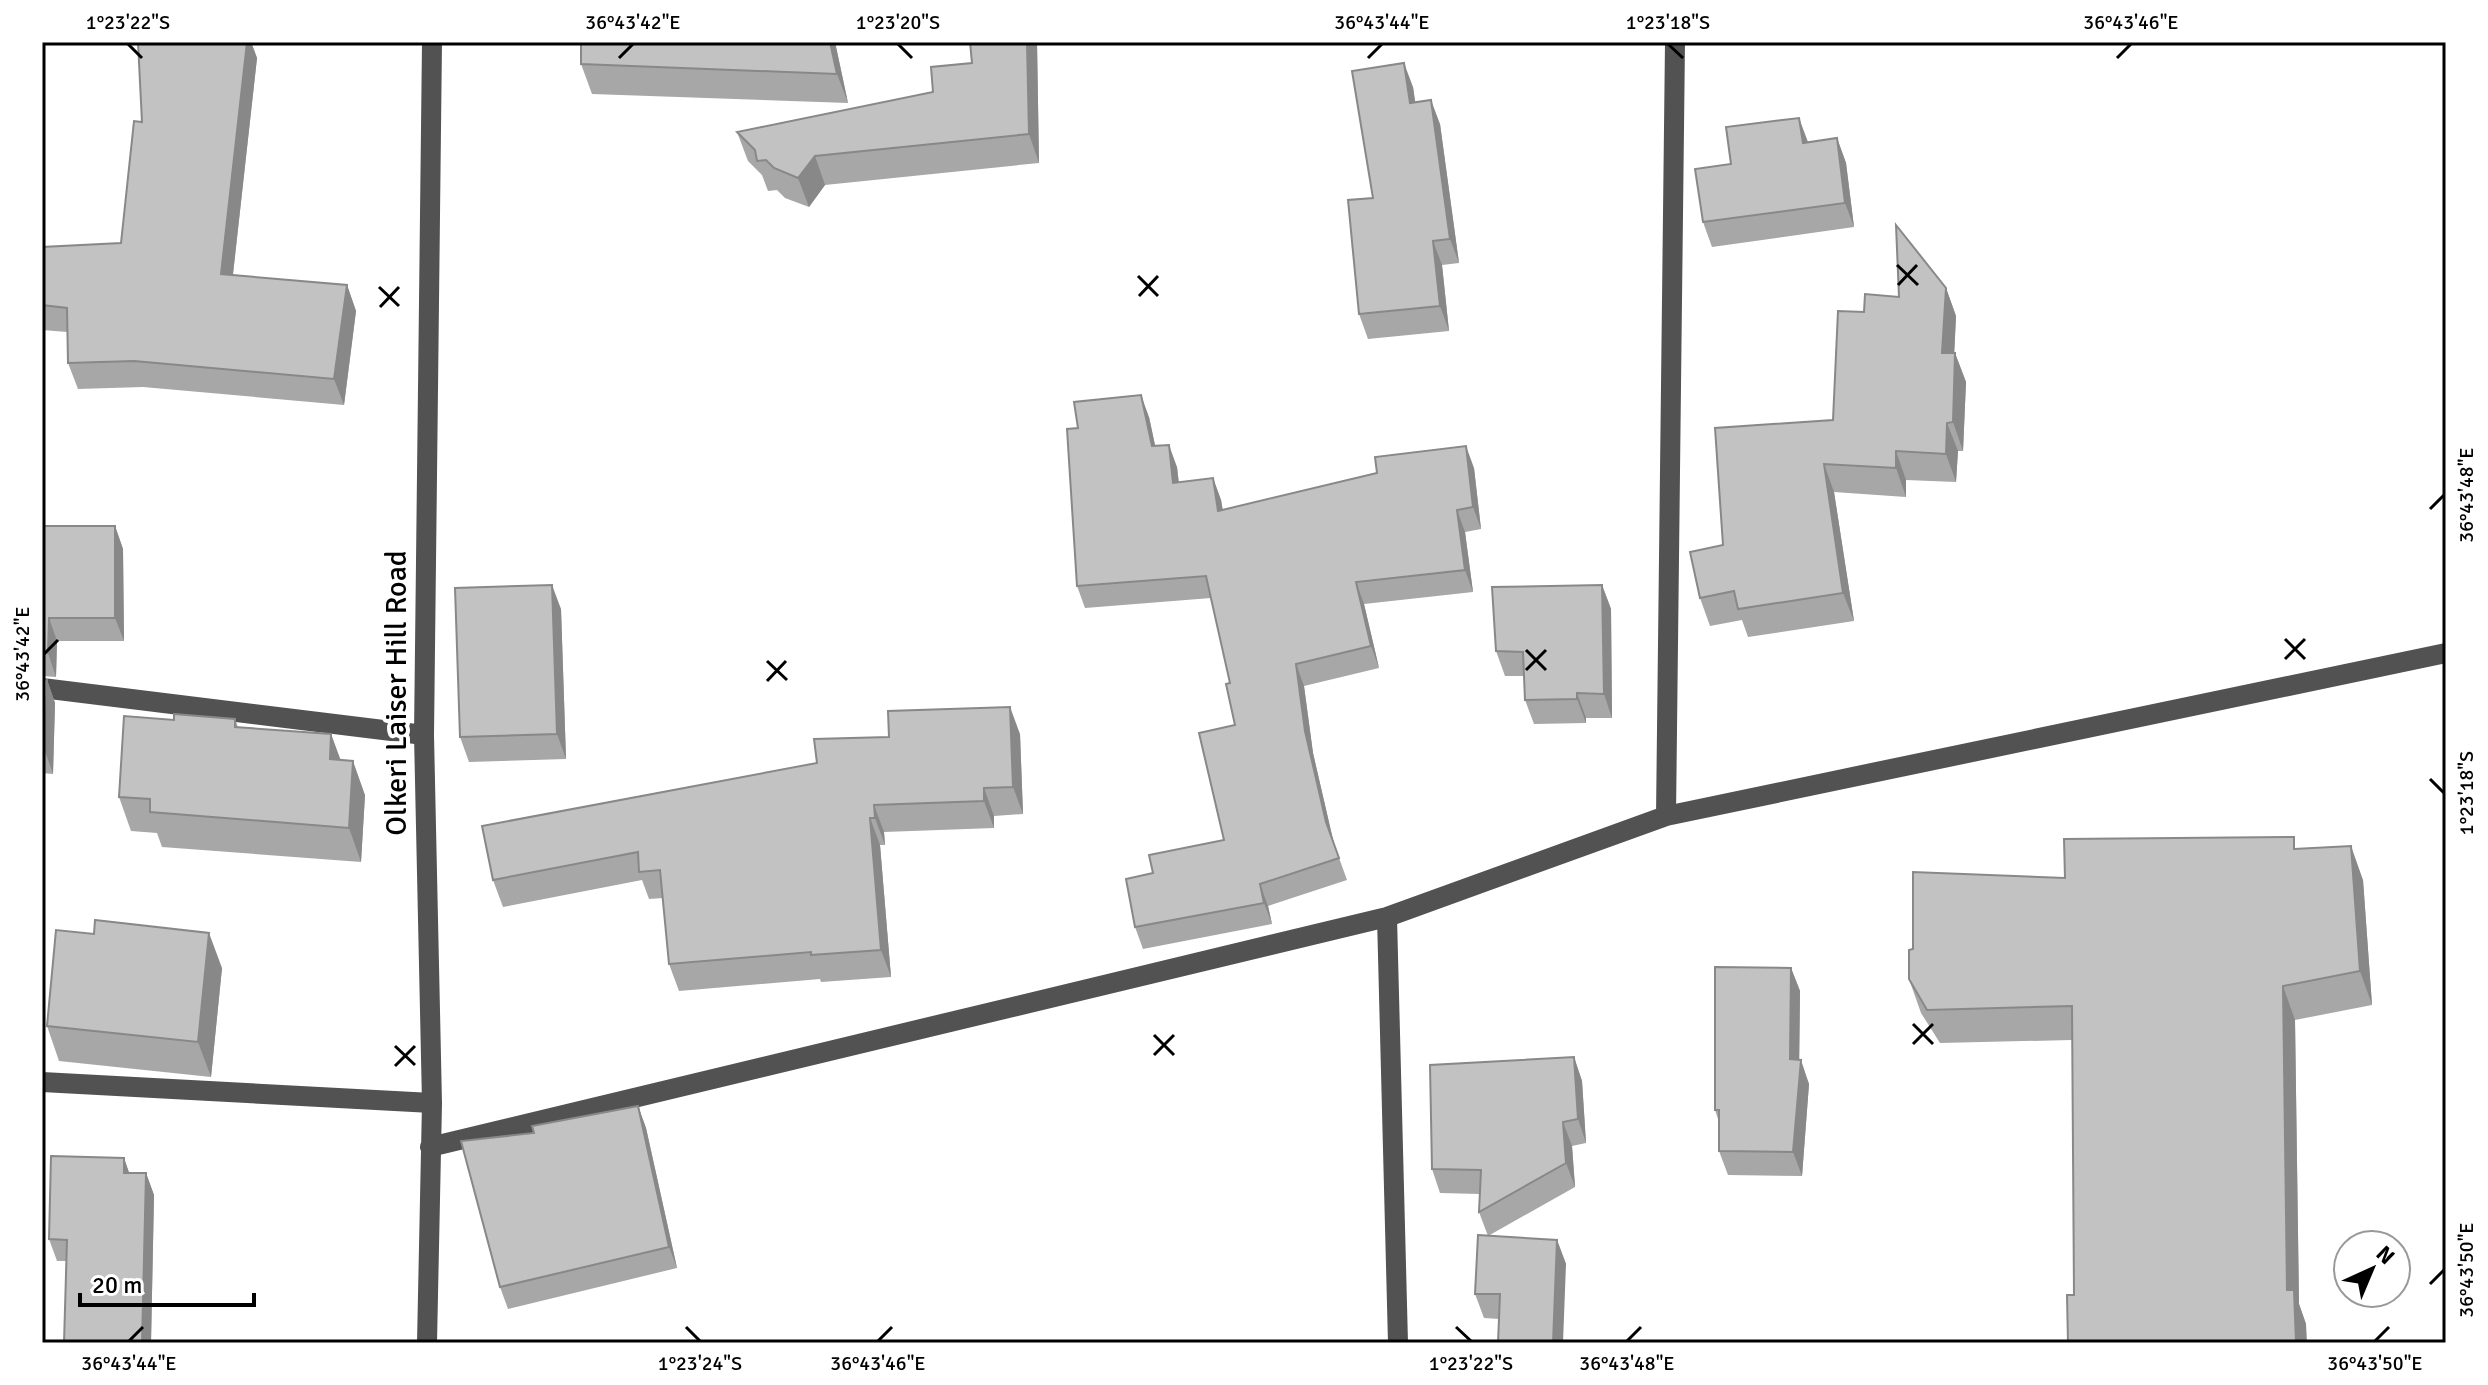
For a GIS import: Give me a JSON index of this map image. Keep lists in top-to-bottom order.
{
  "streets": {
    "street": ["Olkeri Laiser Hill Road"]
  },
  "scale_bar": "20 m",
  "north": "top right",
  "coordinates": [
    "1°23'22\"S",
    "36°43'42\"E",
    "1°23'20\"S",
    "36°43'44\"E",
    "1°23'18\"S",
    "36°43'46\"E",
    "36°43'48\"E",
    "36°43'50\"E",
    "1°23'24\"S"
  ]
}
